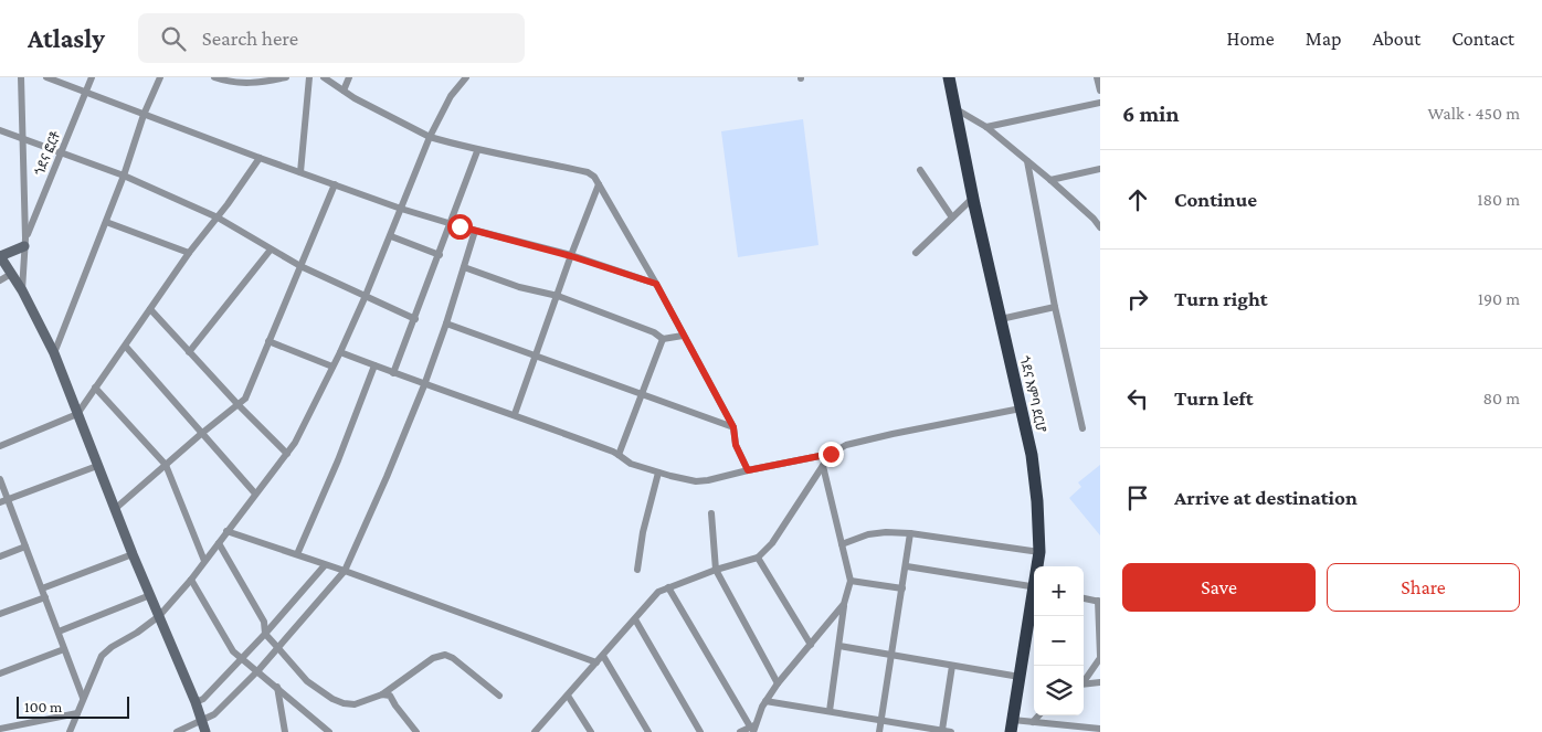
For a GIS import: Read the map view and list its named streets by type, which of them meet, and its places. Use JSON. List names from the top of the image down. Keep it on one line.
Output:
{"streets":{"highway":["ጎደና እምባ ደርሆ"],"street":["ጎደና ፎርቶ"]},"scale_bar":"100 m","page":{"header":"Atlasly","search":"Search here","nav":["Home","Map","About","Contact"],"heading":["6 min","Walk · 450 m"],"list":[["Continue","180 m"],["Turn right","190 m"],["Turn left","80 m"],"Arrive at destination"],"buttons":["Save","Share"],"map_buttons":["+","−"],"scale":"100 m"}}
